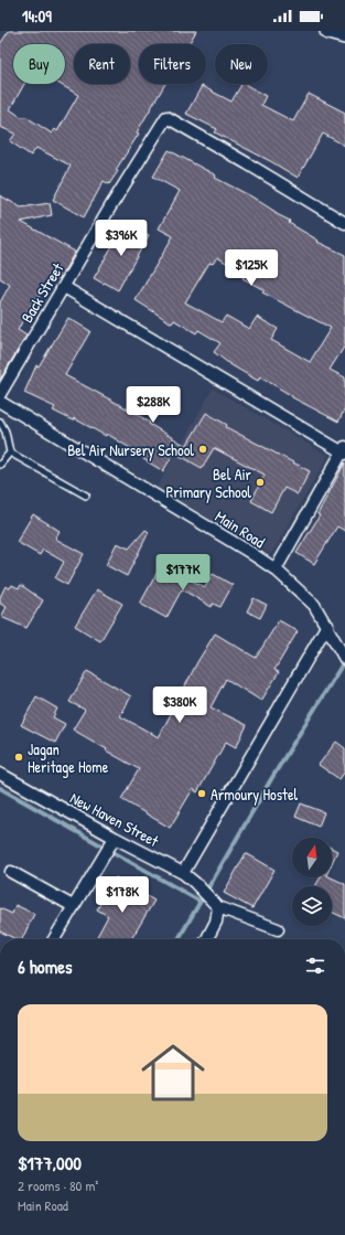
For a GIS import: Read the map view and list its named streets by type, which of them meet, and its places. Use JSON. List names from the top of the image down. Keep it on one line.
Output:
{"streets":{"street":["Back Street","Main Road","New Haven Street"]},"places":["Bel Air Nursery School","Bel Air Primary School","Jagan Heritage Home","Armoury Hostel"],"north":"top","page":{"status":"14:09","chip":["Buy","Rent","Filters","New"],"price":["$396K","$125K","$288K","$177K","$380K","$178K"],"heading":"6 homes","list":[{"name":"$177,000","note":"2 rooms · 80 m² · Main Road"}]}}
